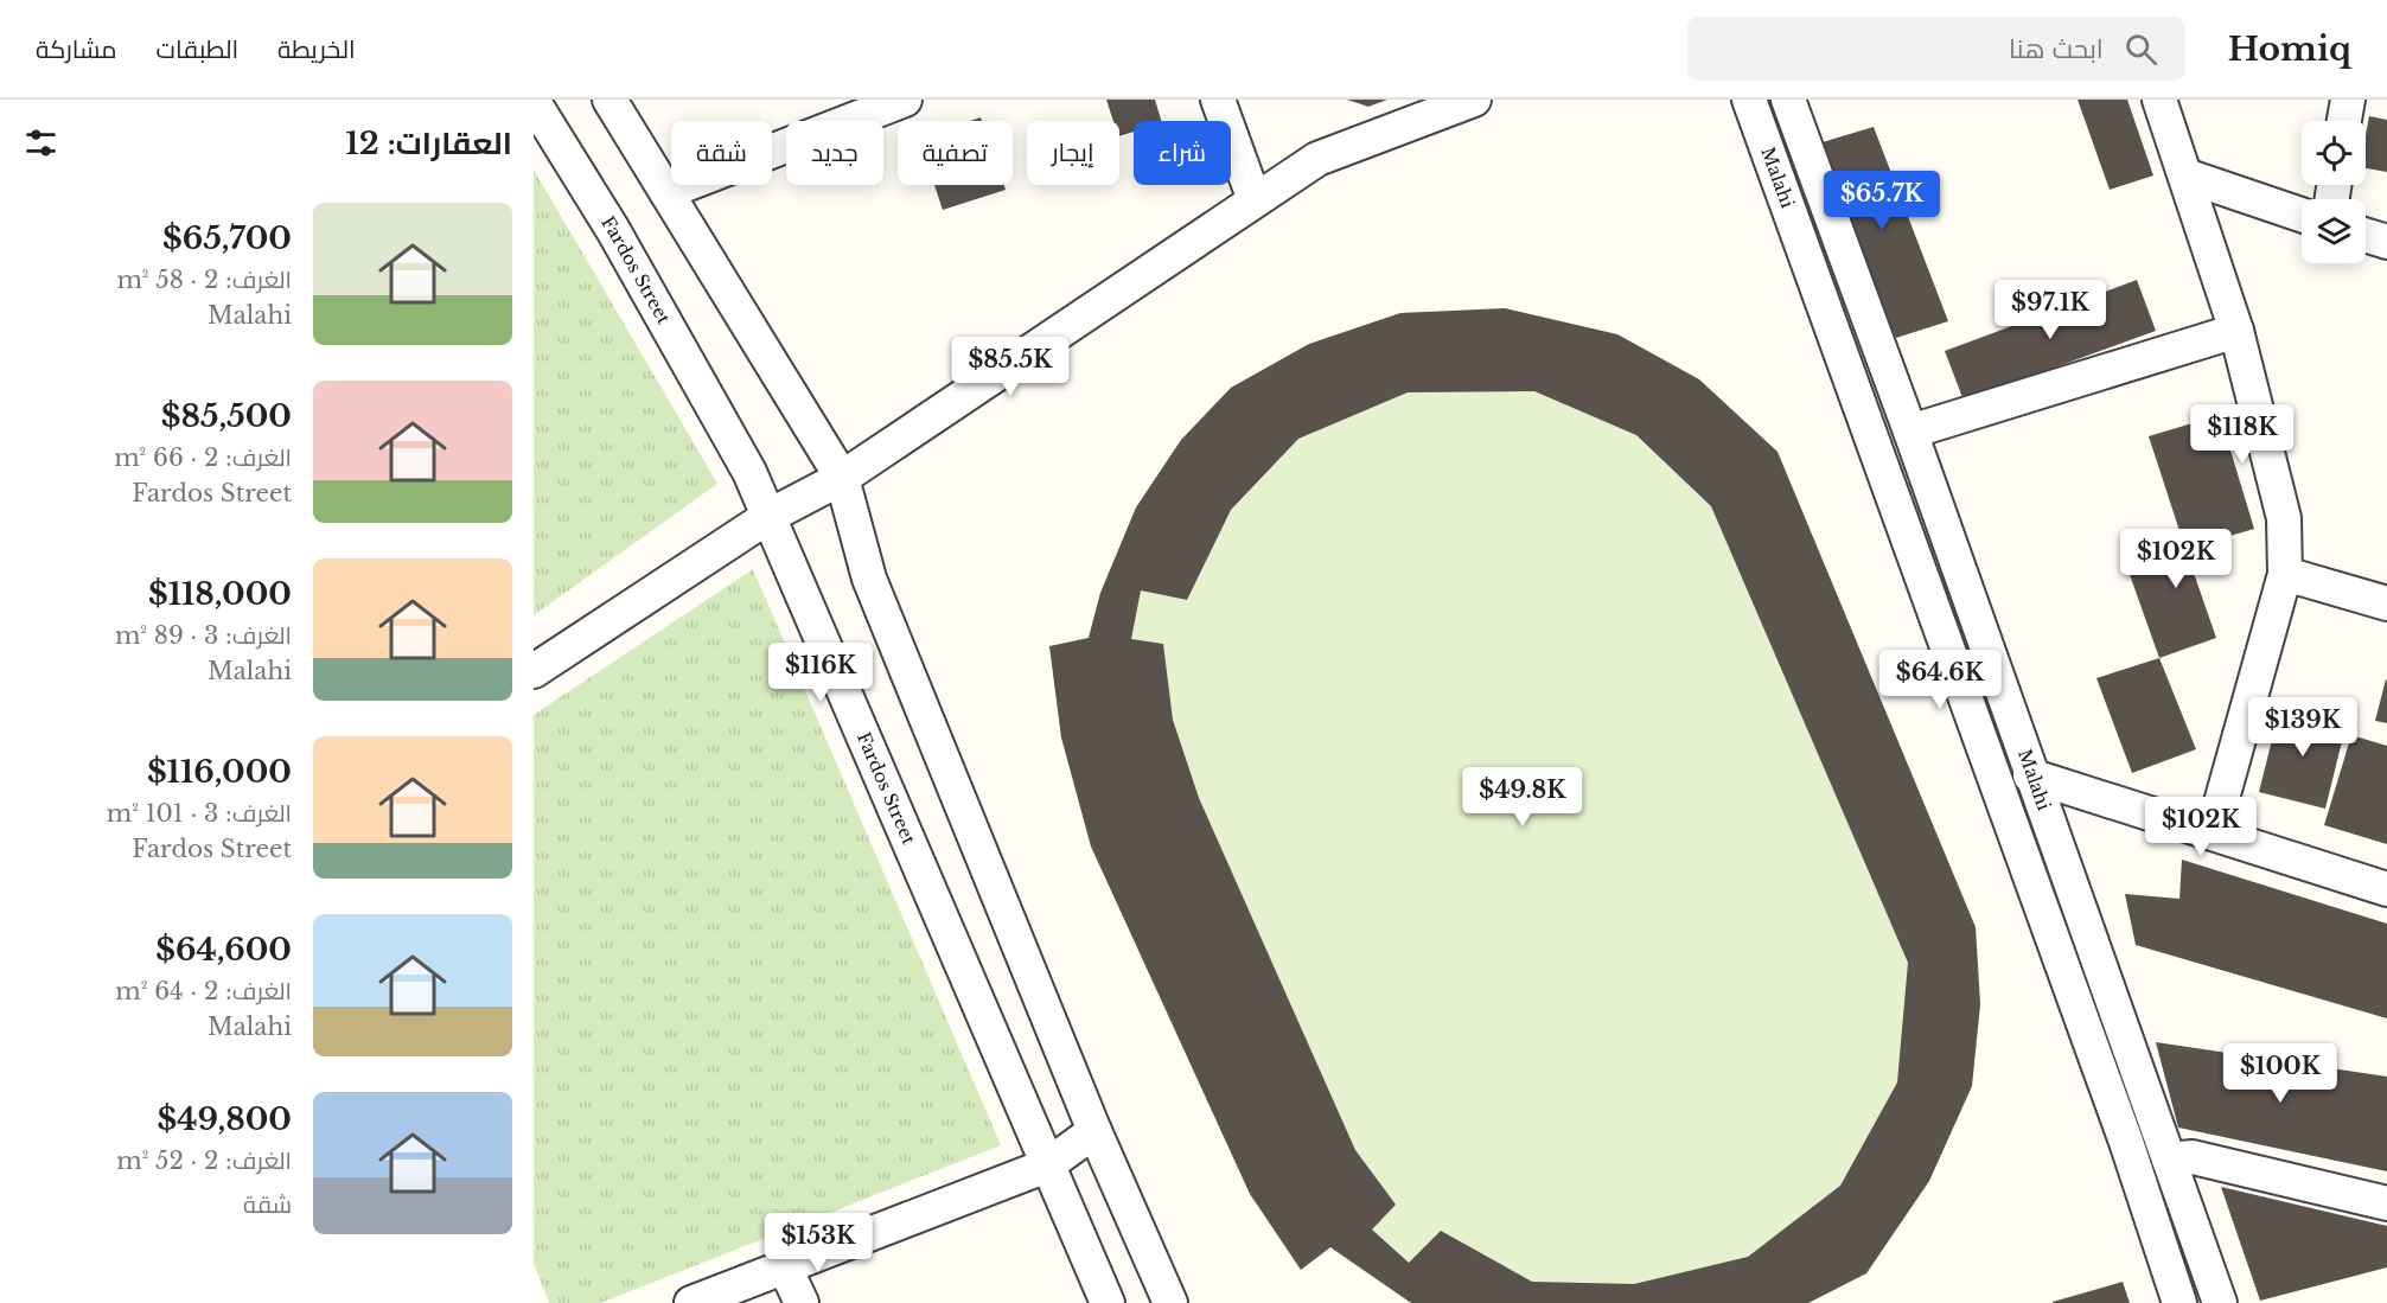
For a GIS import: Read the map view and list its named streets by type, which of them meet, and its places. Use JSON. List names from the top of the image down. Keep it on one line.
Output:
{"streets":{"street":["Malahi","Fardos Street"]},"page":{"header":"Homiq","search":"ابحث هنا","nav":["الخريطة","الطبقات","مشاركة"],"heading":"العقارات: 12","chip":["شراء","إيجار","تصفية","جديد","شقة"],"price":["$65.7K","$97.1K","$85.5K","$118K","$102K","$116K","$64.6K","$139K","$49.8K","$102K","$100K","$153K"],"list":[{"name":"$65,700","note":"الغرف: 2 · 58 m² · Malahi"},{"name":"$85,500","note":"الغرف: 2 · 66 m² · Fardos Street"},{"name":"$118,000","note":"الغرف: 3 · 89 m² · Malahi"},{"name":"$116,000","note":"الغرف: 3 · 101 m² · Fardos Street"},{"name":"$64,600","note":"الغرف: 2 · 64 m² · Malahi"},{"name":"$49,800","note":"الغرف: 2 · 52 m² · شقة"}]}}
